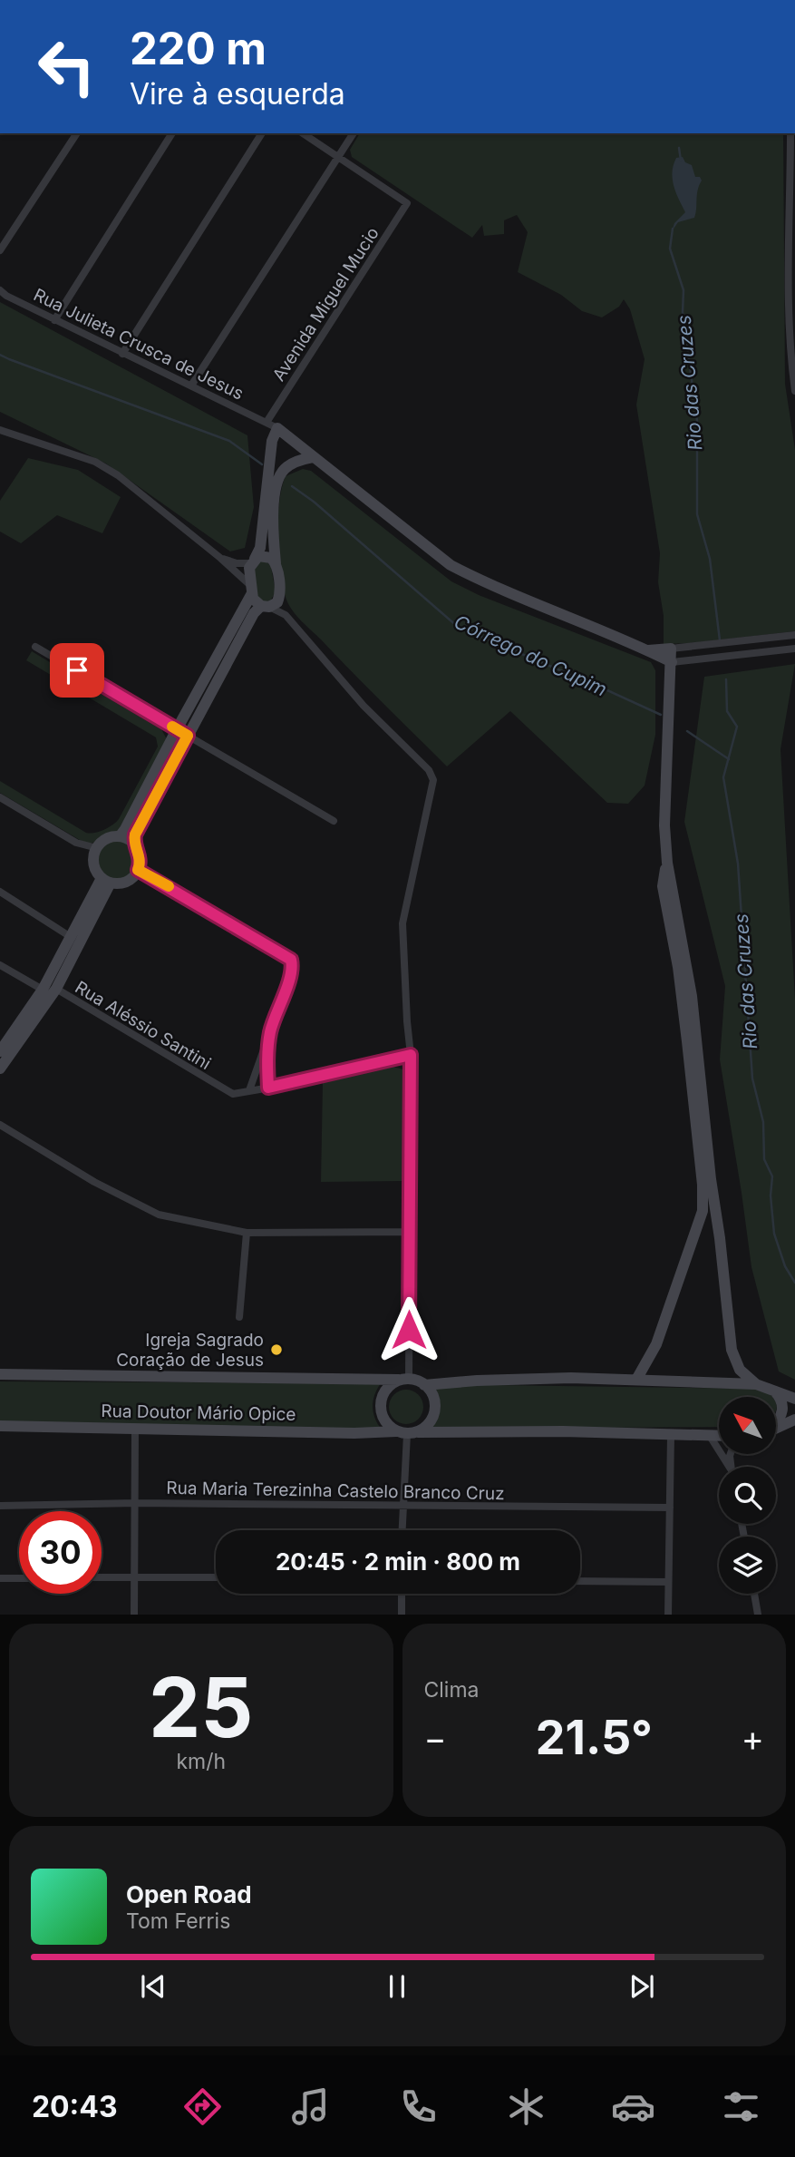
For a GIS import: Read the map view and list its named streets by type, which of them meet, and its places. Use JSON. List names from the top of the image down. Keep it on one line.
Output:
{"streets":{"street":["Avenida Miguel Mucio","Rua Julieta Crusca de Jesus","Rua Aléssio Santini","Rua Doutor Mário Opice","Rua Maria Terezinha Castelo Branco Cruz"]},"crossings":[["Avenida Miguel Mucio","Rua Julieta Crusca de Jesus"]],"water":["Rio das Cruzes","Córrego do Cupim"],"places":["Igreja Sagrado Coração de Jesus"],"north":"top left","page":{"turn":["220 m","Vire à esquerda"],"limit":"30","trip":"20:45 · 2 min · 800 m","tile":[["25","km/h"],"Clima"],"heat":["−","21.5°","+"],"song":["Open Road","Tom Ferris"],"tabs":"20:43"}}
